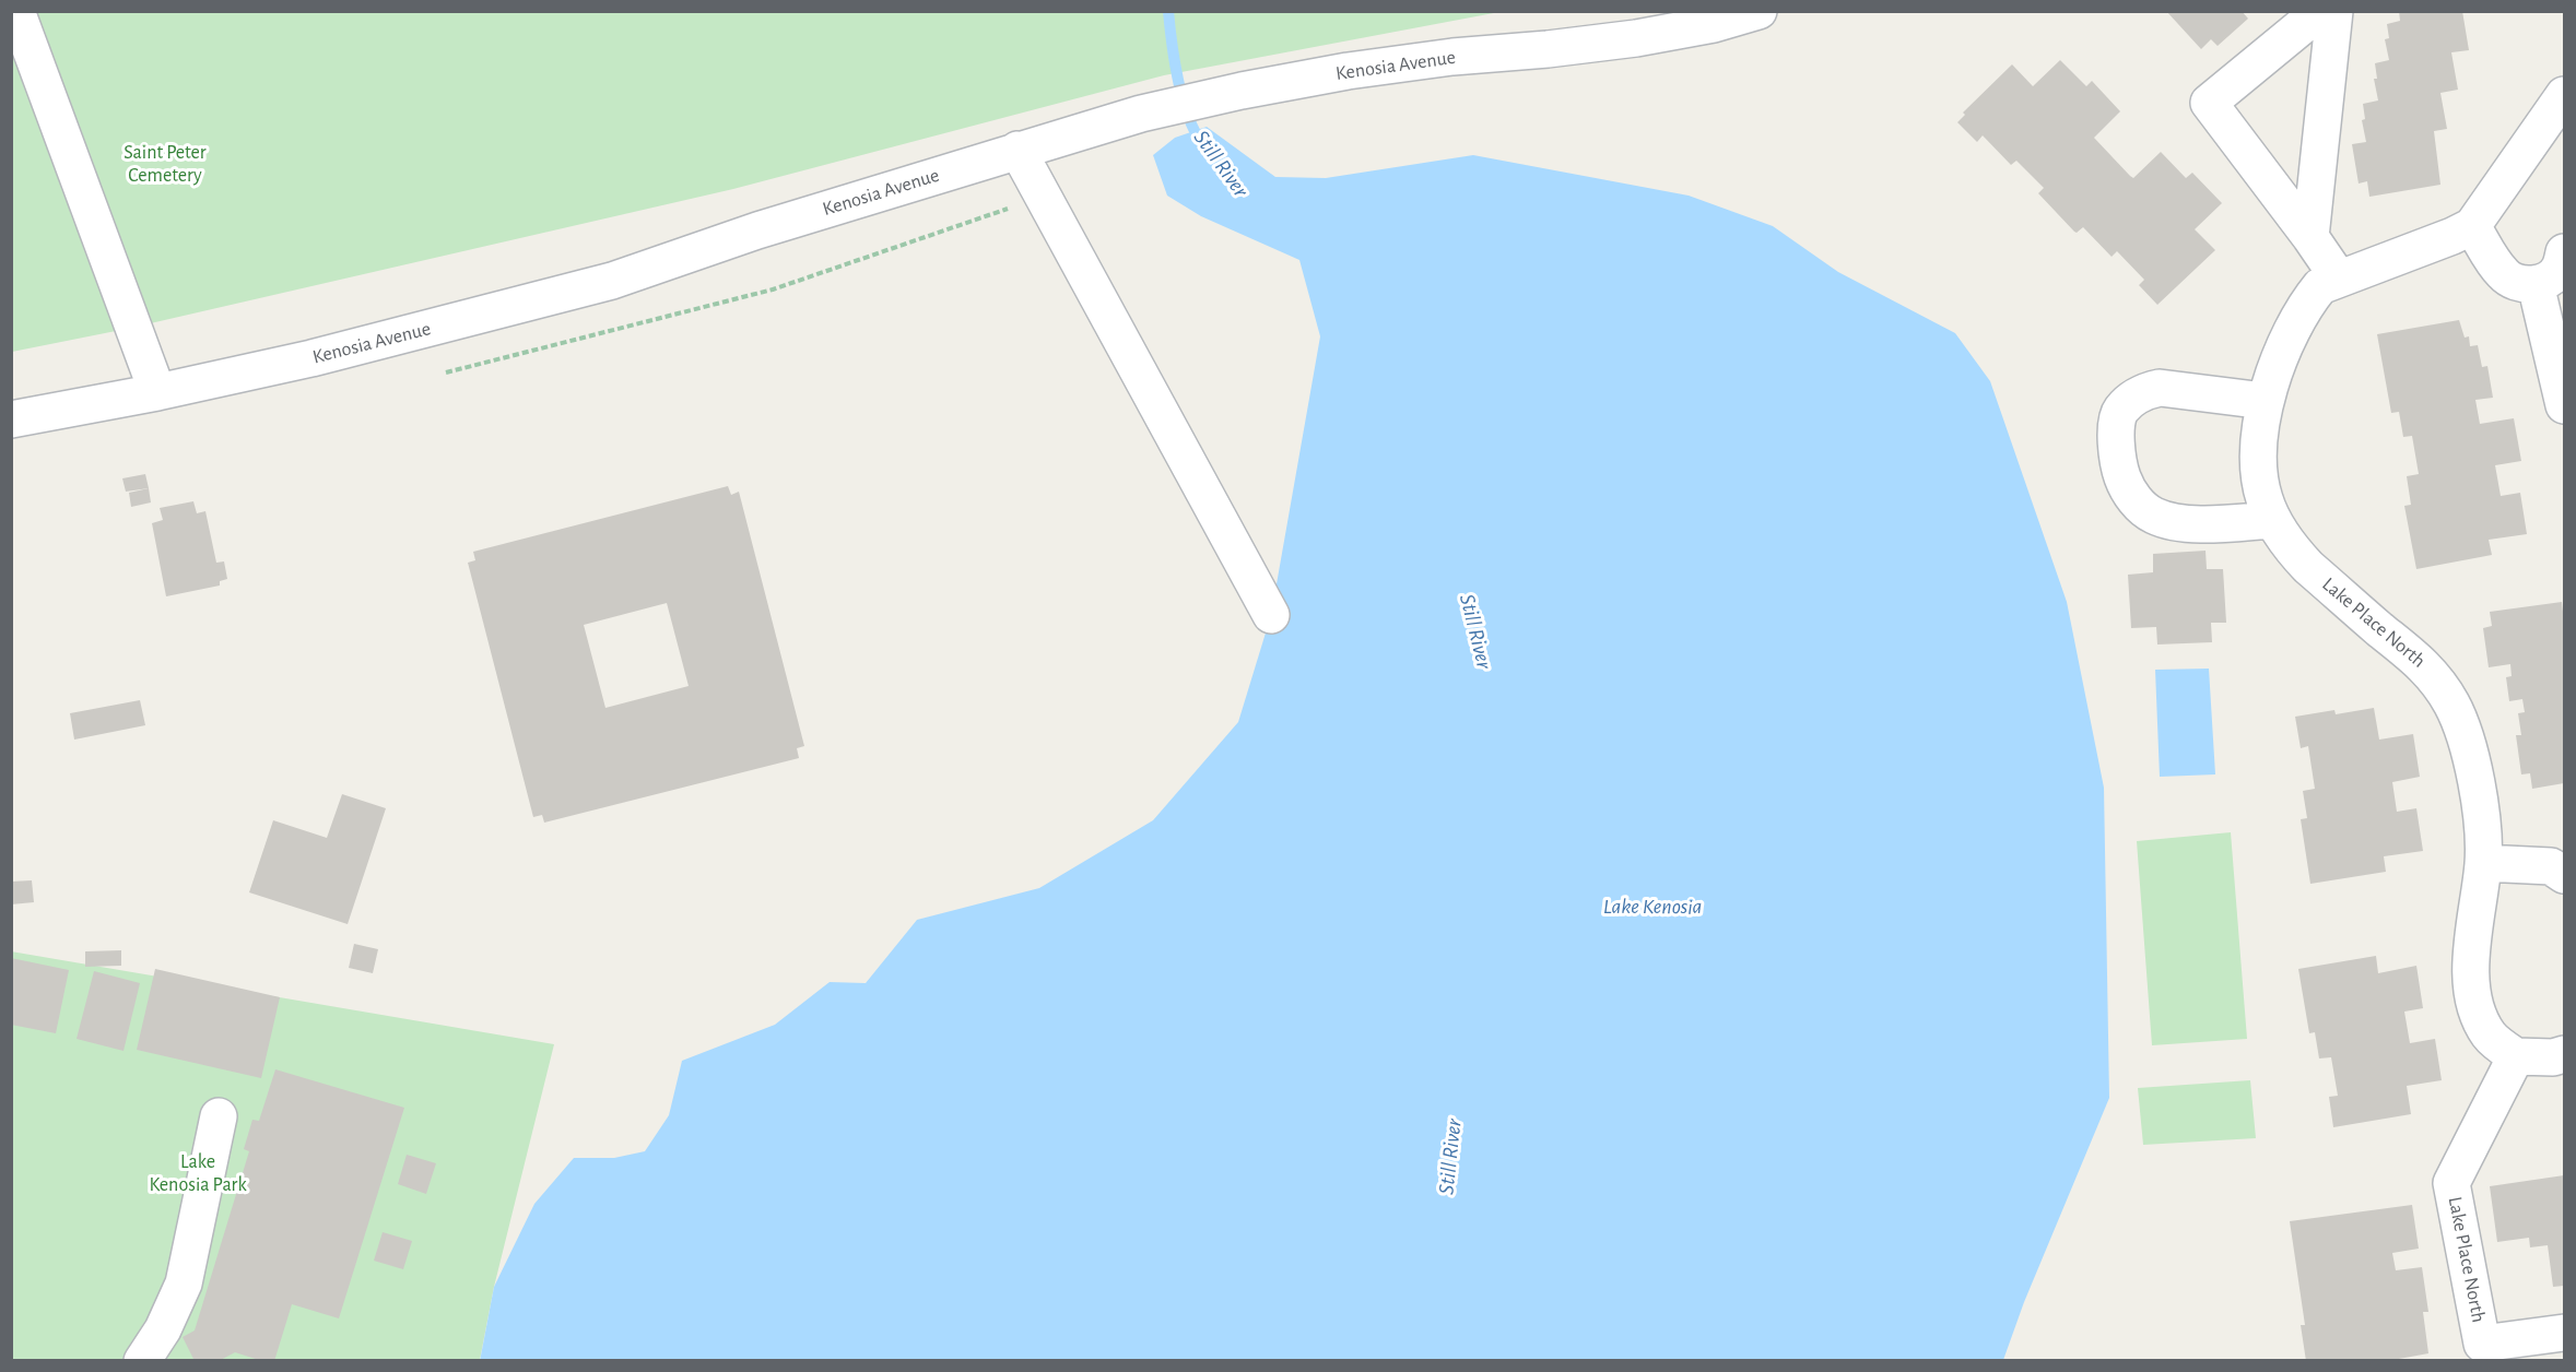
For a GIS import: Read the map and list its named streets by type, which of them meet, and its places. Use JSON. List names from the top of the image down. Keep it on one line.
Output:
{"streets":{"street":["Kenosia Avenue","Lake Place North"]},"water":["Still River","Lake Kenosia"],"parks":["Saint Peter Cemetery","Lake Kenosia Park"]}
